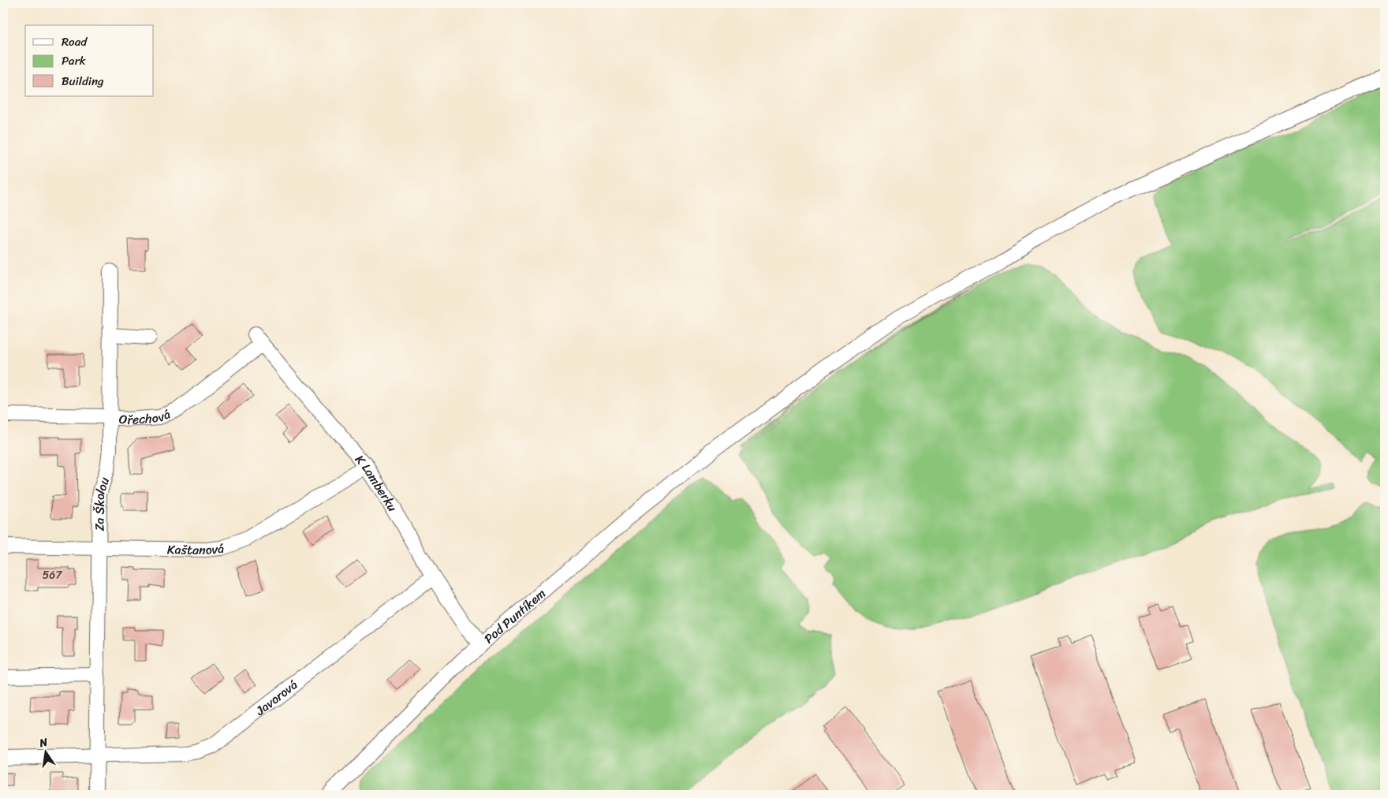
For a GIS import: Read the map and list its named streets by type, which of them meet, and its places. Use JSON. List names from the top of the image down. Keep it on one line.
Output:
{"streets":{"street":["Ořechová","K Lamberku","Za Školou","Kaštanová","Pod Puntíkem","Javorová"]},"crossings":[["Ořechová","K Lamberku"],["Ořechová","Za Školou"],["K Lamberku","Kaštanová"],["K Lamberku","Pod Puntíkem"],["K Lamberku","Javorová"],["Za Školou","Kaštanová"],["Za Školou","Javorová"]],"house_numbers":["567"],"legend":["Road","Park","Building"],"north":"top"}
